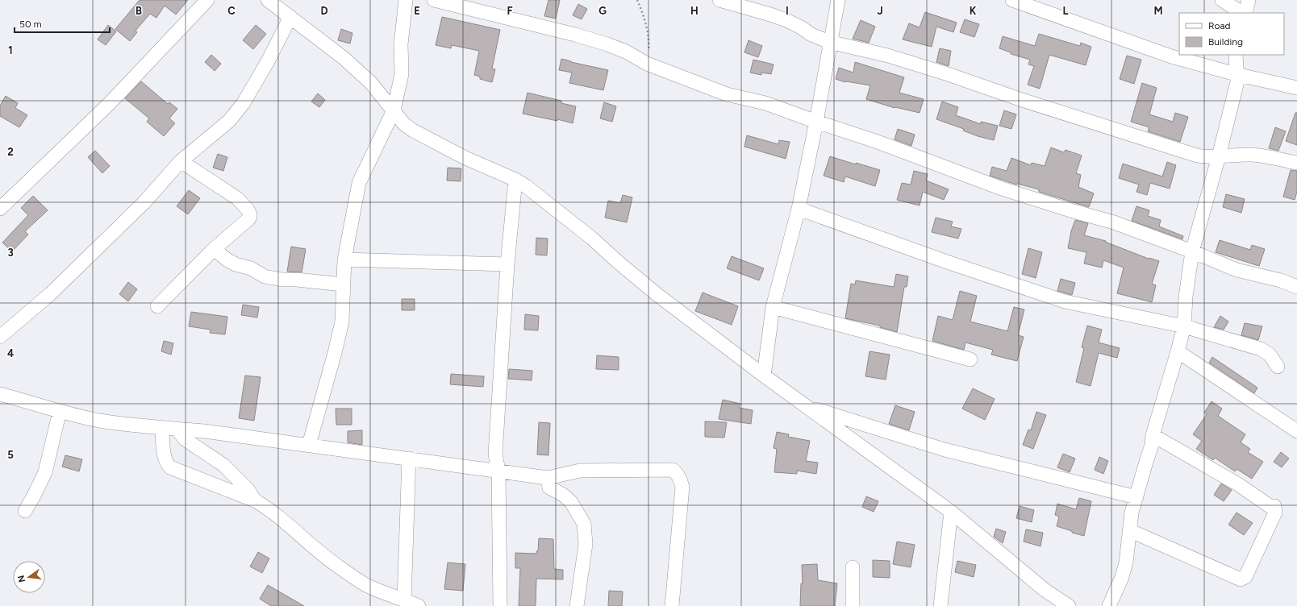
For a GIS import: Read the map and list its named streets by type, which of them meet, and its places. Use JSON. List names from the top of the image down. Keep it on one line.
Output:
{"legend":["Road","Building"],"scale_bar":"50 m","north":"left","grid":{"columns":["B","C","D","E","F","G","H","I","J","K","L","M"],"rows":["1","2","3","4","5"]}}
